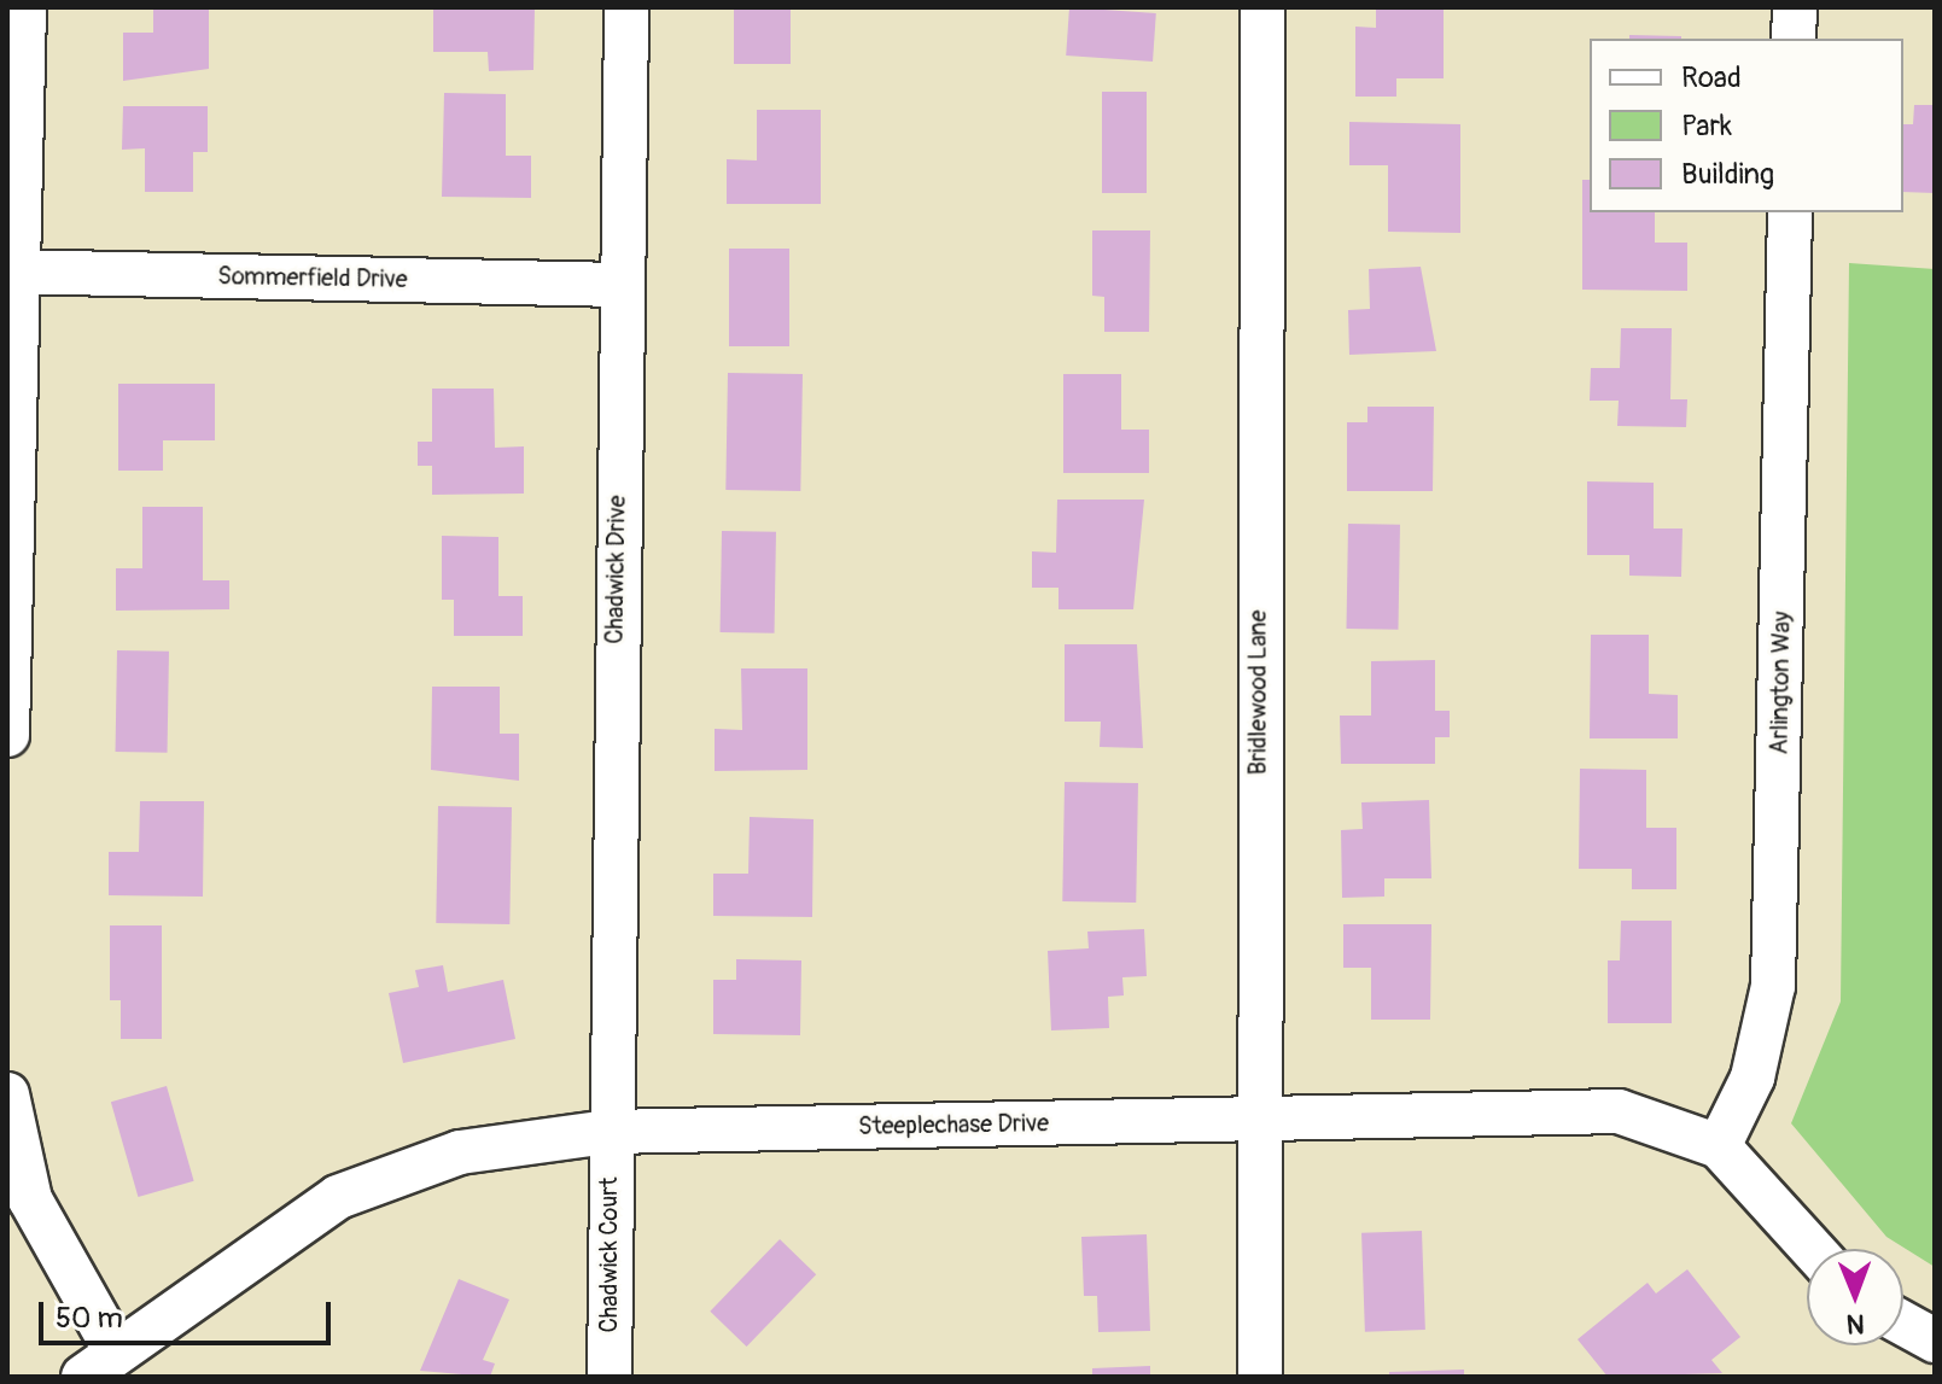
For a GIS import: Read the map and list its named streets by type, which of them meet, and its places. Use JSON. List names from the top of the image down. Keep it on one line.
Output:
{"streets":{"street":["Sommerfield Drive","Chadwick Drive","Arlington Way","Bridlewood Lane","Steeplechase Drive","Chadwick Court"]},"crossings":[["Sommerfield Drive","Chadwick Drive"],["Chadwick Drive","Steeplechase Drive"],["Chadwick Drive","Chadwick Court"],["Arlington Way","Steeplechase Drive"],["Bridlewood Lane","Steeplechase Drive"],["Steeplechase Drive","Chadwick Court"]],"legend":["Road","Park","Building"],"scale_bar":"50 m","north":"bottom"}
